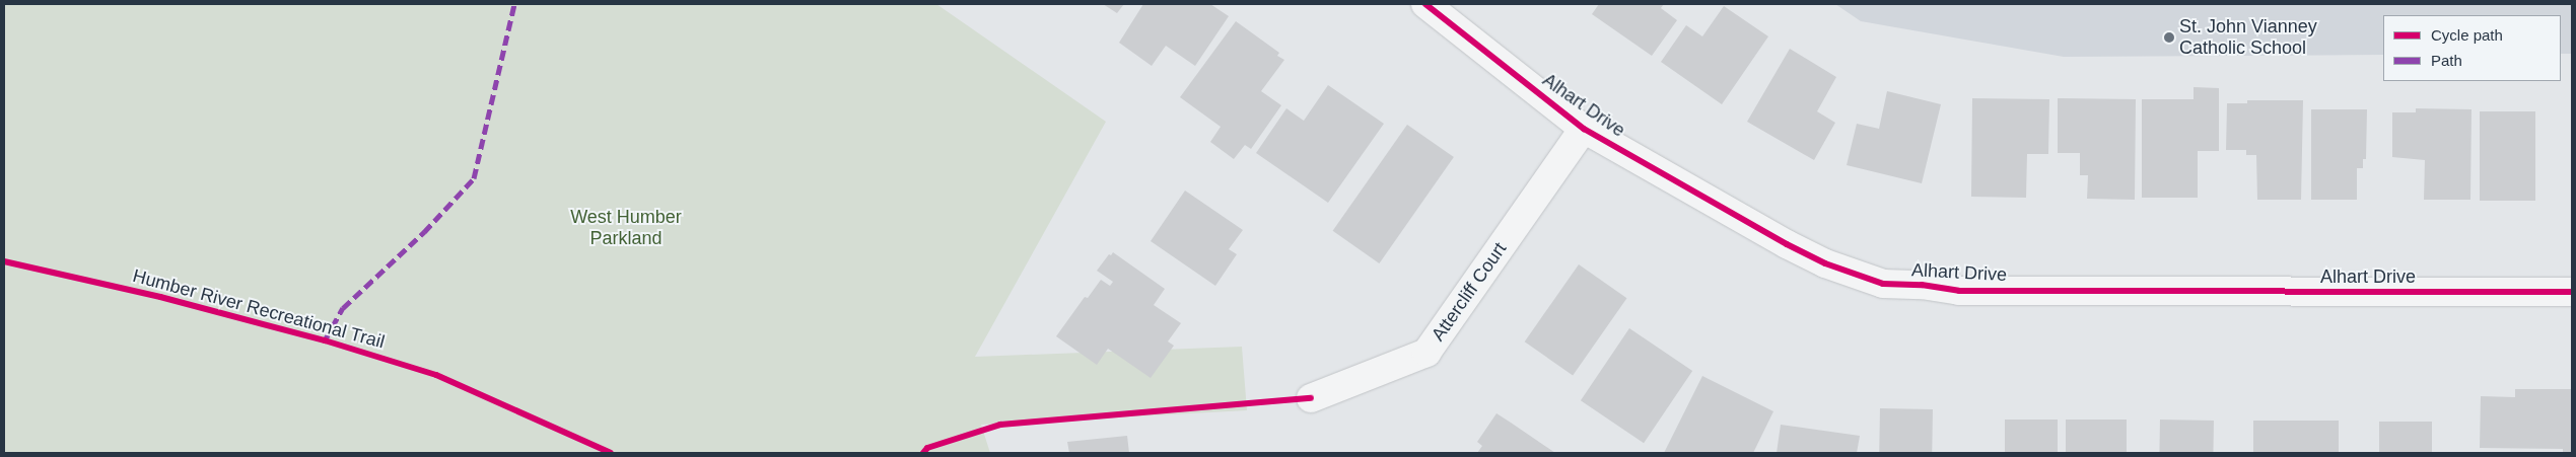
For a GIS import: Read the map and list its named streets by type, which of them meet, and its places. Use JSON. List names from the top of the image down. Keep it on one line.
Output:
{"streets":{"street":["Alhart Drive","Attercliff Court"],"cycle path":["Humber River Recreational Trail"]},"crossings":[["Alhart Drive","Attercliff Court"]],"parks":["West Humber Parkland"],"places":["St. John Vianney Catholic School"],"legend":["Cycle path","Path"]}
